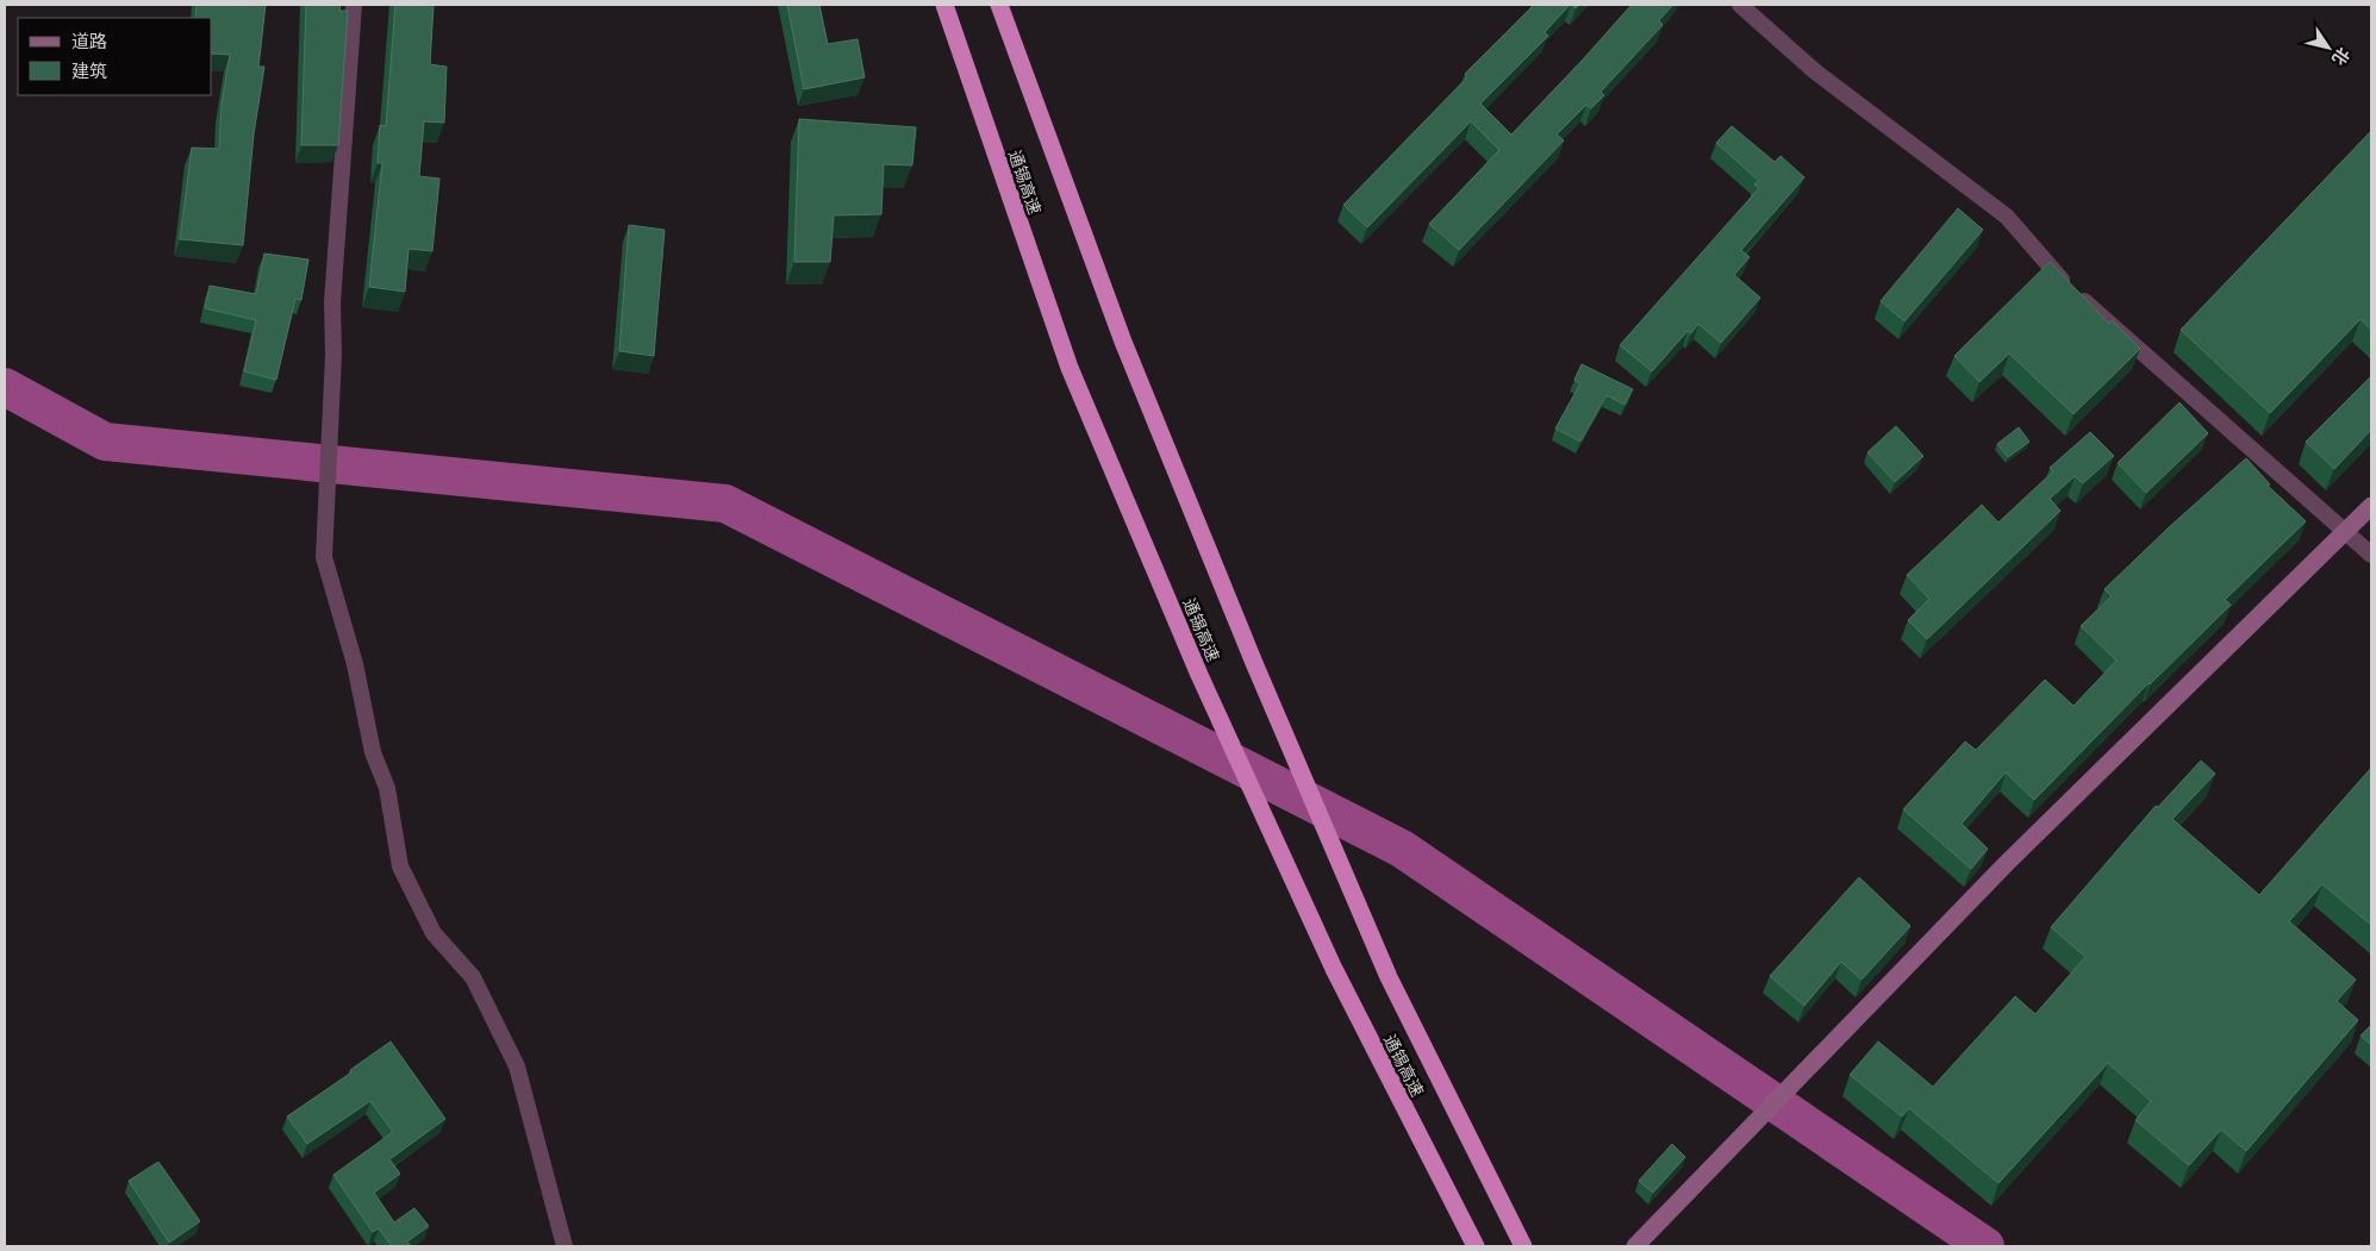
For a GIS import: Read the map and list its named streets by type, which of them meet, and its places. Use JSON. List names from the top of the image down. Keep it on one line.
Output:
{"streets":{"highway":["通锡高速"]},"legend":["道路","建筑"],"north":"bottom right"}
